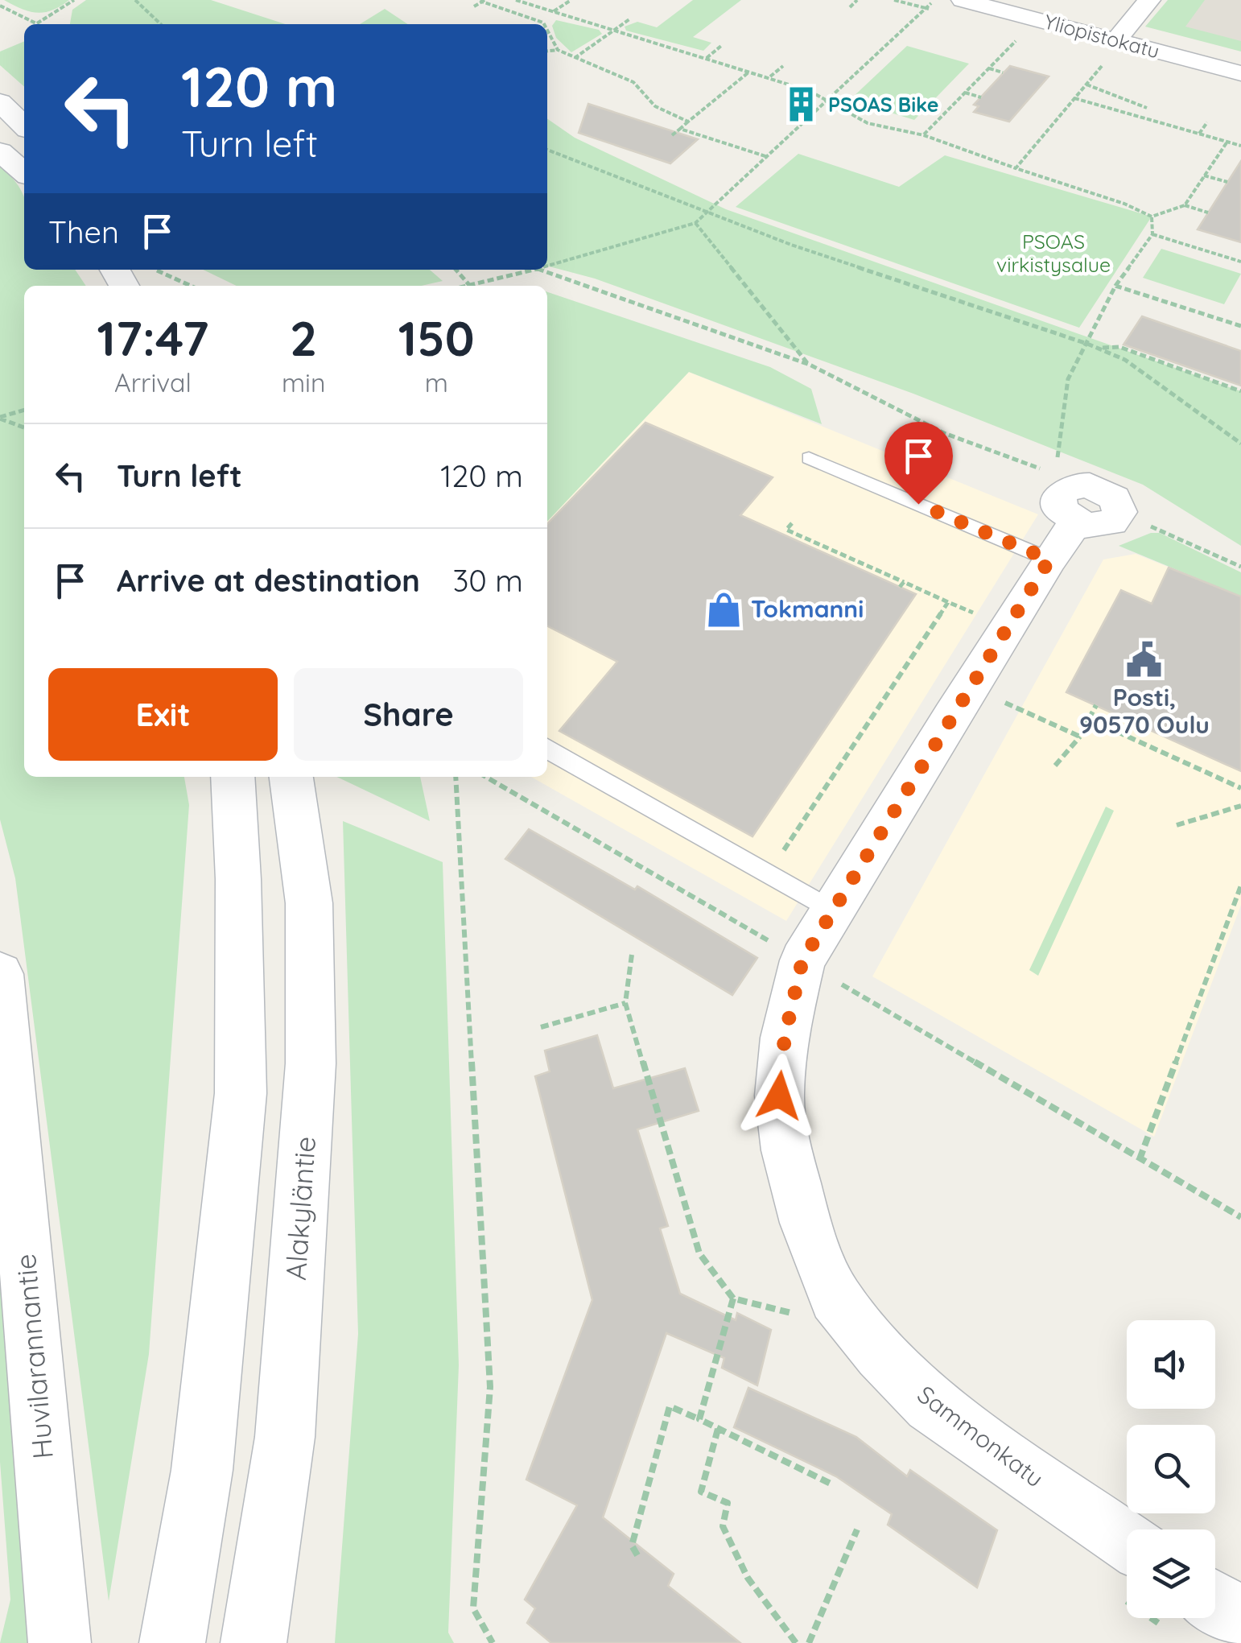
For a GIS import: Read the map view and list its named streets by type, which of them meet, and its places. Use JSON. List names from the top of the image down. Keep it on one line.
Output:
{"streets":{"main road":["Alakyläntie"],"street":["Yliopistokatu","Huvilarannantie","Sammonkatu"]},"parks":["PSOAS virkistysalue"],"places":{"building":["PSOAS Bike"],"shop":["Tokmanni"],"public building":["Posti, 90570 Oulu"]},"page":{"turn":["120 m","Turn left"],"then":"Then","eta":["17:47","Arrival","2","min","150","m"],"list":[{"name":"Turn left","value":"120 m"},{"name":"Arrive at destination","value":"30 m"}],"buttons":["Exit","Share"]}}
